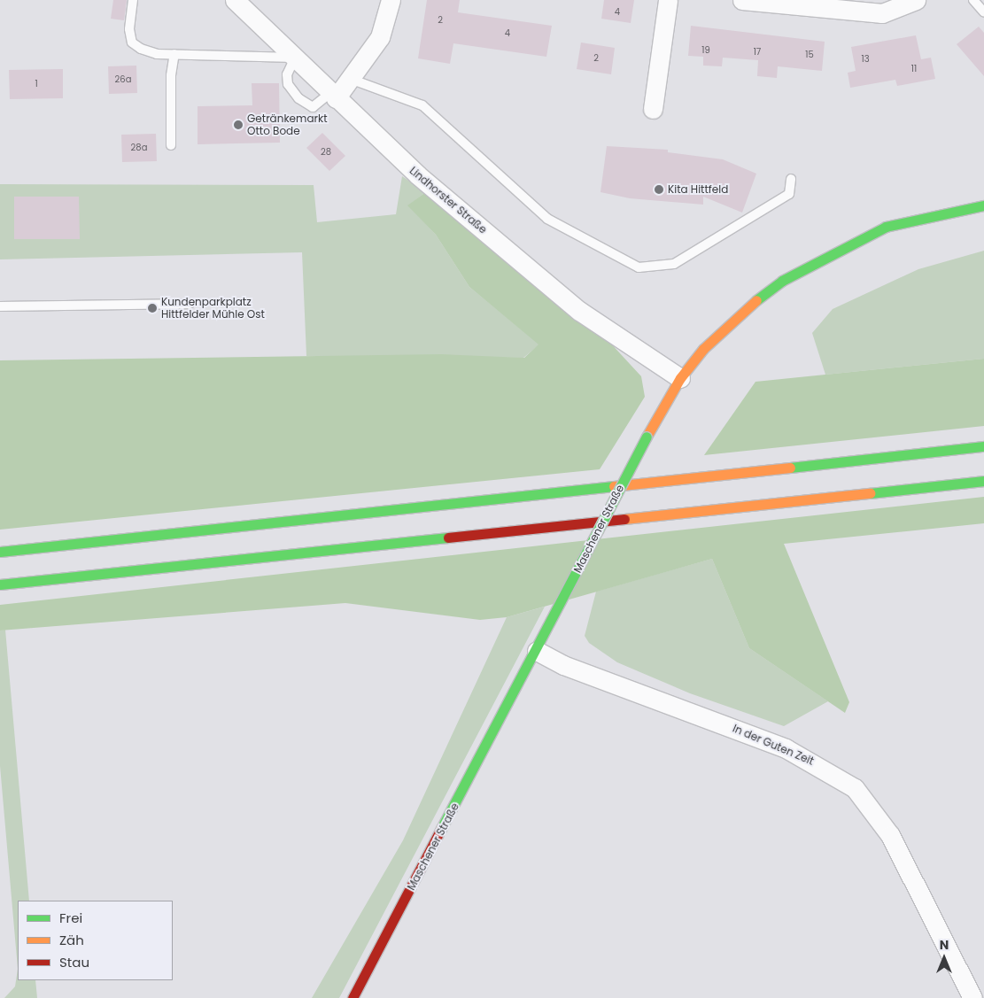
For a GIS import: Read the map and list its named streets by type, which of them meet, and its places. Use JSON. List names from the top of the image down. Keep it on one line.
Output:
{"streets":{"main road":["Maschener Straße"],"street":["Lindhorster Straße","In der Guten Zeit"]},"crossings":[["Lindhorster Straße","Maschener Straße"],["Maschener Straße","In der Guten Zeit"]],"places":["Getränkemarkt Otto Bode","Kita Hittfeld","Kundenparkplatz Hittfelder Mühle Ost"],"house_numbers":["4","2","4","19","17","15","2","13","11","26a","1","28a","28"],"legend":["Frei","Zäh","Stau"],"north":"top"}
